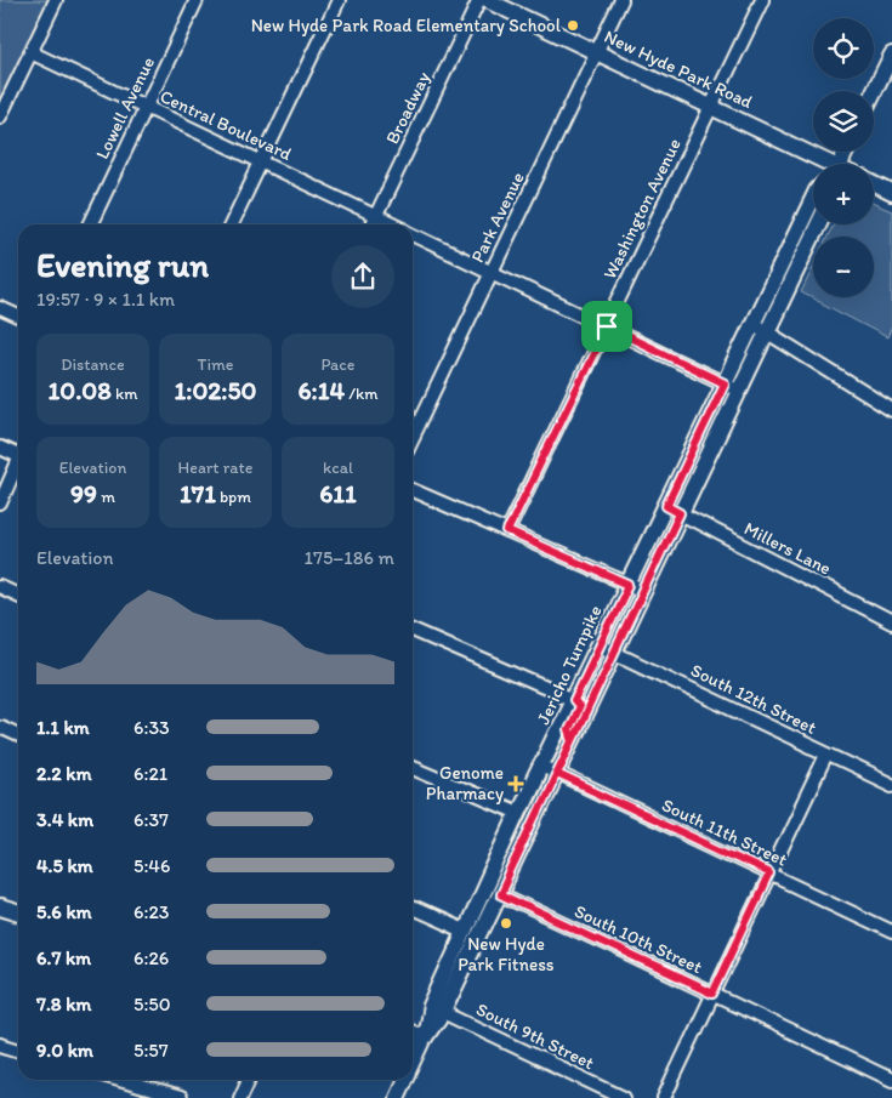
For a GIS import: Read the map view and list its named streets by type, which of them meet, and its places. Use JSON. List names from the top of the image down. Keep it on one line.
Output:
{"streets":{"main road":["New Hyde Park Road","Jericho Turnpike"],"street":["Lowell Avenue","Broadway","Central Boulevard","Washington Avenue","Park Avenue","Millers Lane","South 12th Street","South 11th Street","South 10th Street","South 9th Street"]},"crossings":[["New Hyde Park Road","Washington Avenue"],["New Hyde Park Road","Park Avenue"],["Lowell Avenue","Central Boulevard"],["Broadway","Central Boulevard"],["Central Boulevard","Washington Avenue"],["Central Boulevard","Park Avenue"],["Central Boulevard","Jericho Turnpike"],["Millers Lane","Jericho Turnpike"],["Jericho Turnpike","South 12th Street"],["Jericho Turnpike","South 11th Street"],["Jericho Turnpike","South 10th Street"],["Jericho Turnpike","South 9th Street"]],"places":{"other":["New Hyde Park Road Elementary School","New Hyde Park Fitness"],"health":["Genome Pharmacy"]},"page":{"map_buttons":["+","−"],"heading":["Evening run","19:57 · 9 × 1.1 km"],"stats":[["Distance","10.08 km"],["Time","1:02:50"],["Pace","6:14 /km"],["Elevation","99 m"],["Heart rate","171 bpm"],["kcal","611"]],"chart":["Elevation","175–186 m"],"list":[{"name":"1.1 km","note":"6:33"},{"name":"2.2 km","note":"6:21"},{"name":"3.4 km","note":"6:37"},{"name":"4.5 km","note":"5:46"},{"name":"5.6 km","note":"6:23"},{"name":"6.7 km","note":"6:26"},{"name":"7.8 km","note":"5:50"},{"name":"9.0 km","note":"5:57"}]}}
